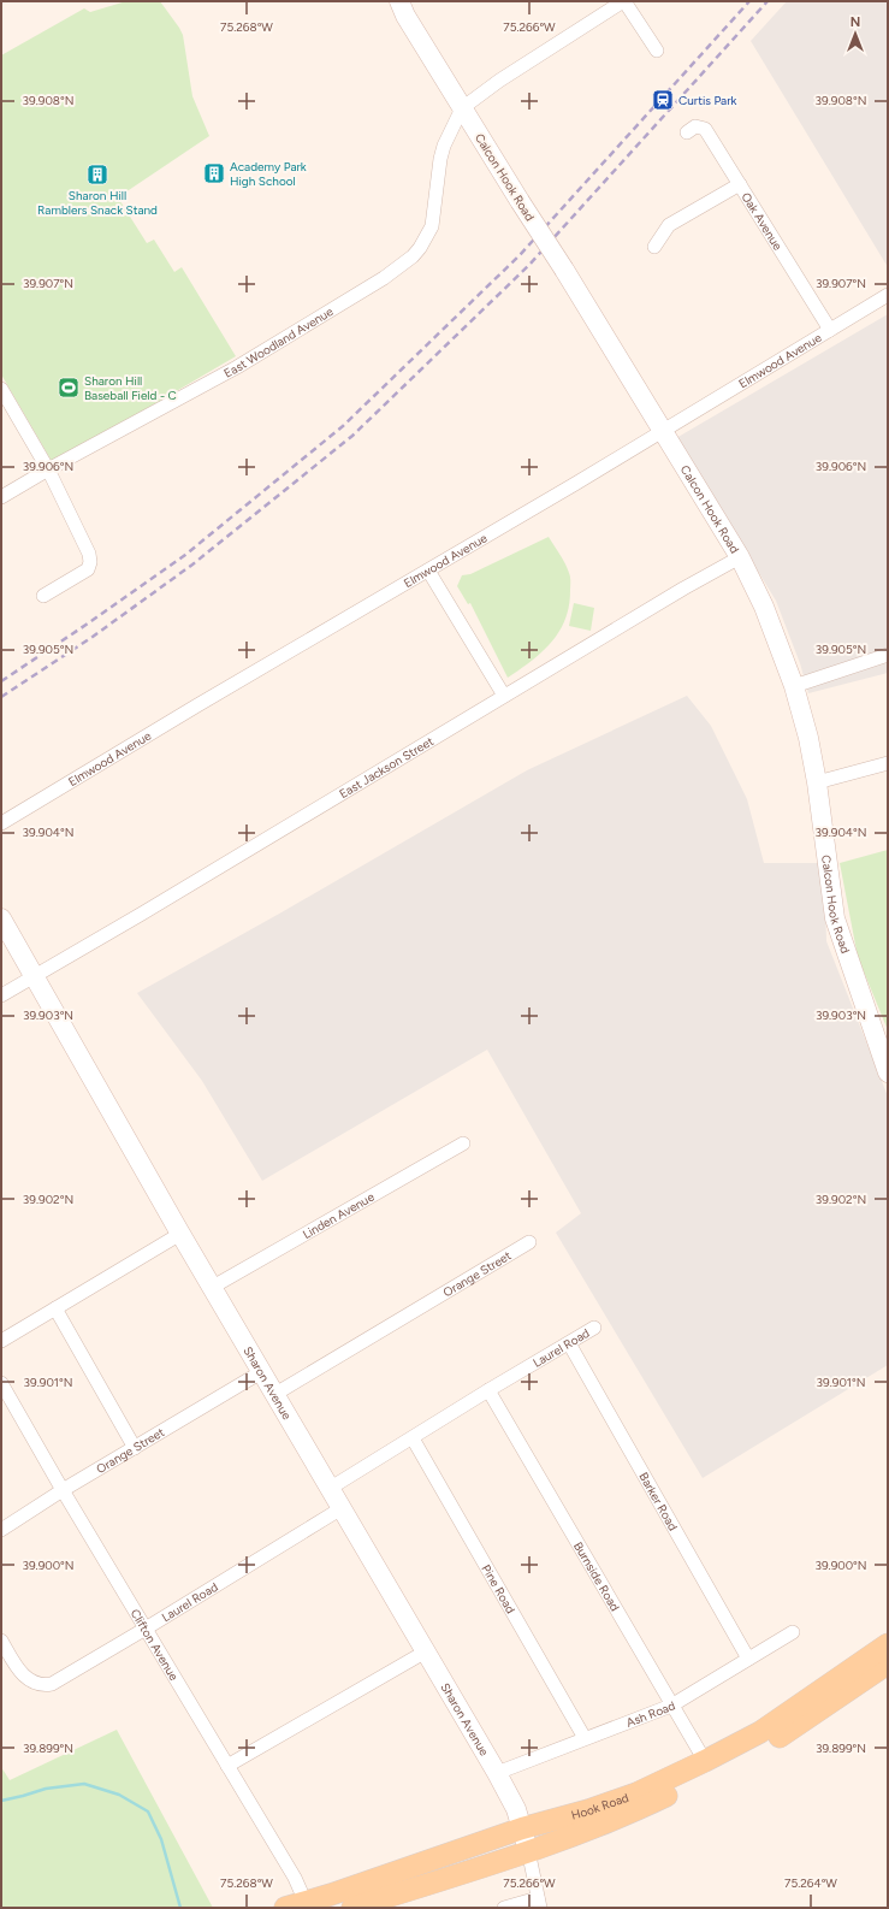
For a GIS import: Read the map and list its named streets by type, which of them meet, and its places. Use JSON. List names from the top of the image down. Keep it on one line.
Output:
{"streets":{"main road":["Hook Road"],"street":["Calcon Hook Road","Oak Avenue","East Woodland Avenue","Elmwood Avenue","East Jackson Street","Linden Avenue","Orange Street","Laurel Road","Sharon Avenue","Barker Road","Burnside Road","Pine Road","Clifton Avenue","Ash Road"]},"crossings":[["Calcon Hook Road","East Woodland Avenue"],["Calcon Hook Road","Elmwood Avenue"],["Calcon Hook Road","East Jackson Street"],["Oak Avenue","Elmwood Avenue"],["East Jackson Street","Sharon Avenue"],["Linden Avenue","Sharon Avenue"],["Orange Street","Sharon Avenue"],["Orange Street","Clifton Avenue"],["Laurel Road","Sharon Avenue"],["Laurel Road","Barker Road"],["Laurel Road","Burnside Road"],["Laurel Road","Pine Road"],["Laurel Road","Clifton Avenue"],["Sharon Avenue","Ash Road"],["Sharon Avenue","Hook Road"],["Barker Road","Ash Road"],["Burnside Road","Ash Road"],["Burnside Road","Hook Road"],["Pine Road","Ash Road"],["Clifton Avenue","Hook Road"]],"places":{"station":["Curtis Park"],"building":["Academy Park High School","Sharon Hill Ramblers Snack Stand"],"sports":["Sharon Hill Baseball Field - C"]},"north":"top","coordinates":["75.268°W","75.266°W","39.908°N","39.907°N","39.906°N","39.905°N","39.904°N","39.903°N","39.902°N","39.901°N","39.900°N","39.899°N","75.264°W"]}
